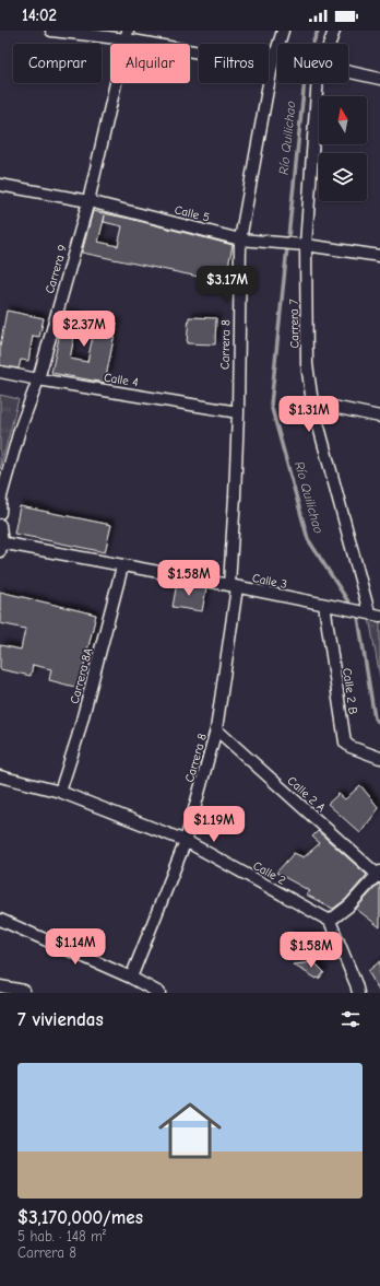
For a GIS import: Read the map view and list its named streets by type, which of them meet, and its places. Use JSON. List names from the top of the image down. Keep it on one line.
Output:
{"streets":{"street":["Calle 5","Carrera 9","Carrera 7","Carrera 8","Calle 4","Calle 3","Carrera 8A","Calle 2 B","Calle 2 A","Calle 2"]},"crossings":[["Calle 5","Carrera 9"],["Calle 5","Carrera 7"],["Calle 5","Carrera 8"],["Carrera 9","Calle 4"],["Carrera 7","Calle 3"],["Carrera 8","Calle 4"],["Carrera 8","Calle 3"],["Carrera 8","Calle 2 A"],["Carrera 8","Calle 2"],["Calle 3","Carrera 8A"],["Calle 3","Calle 2 B"],["Carrera 8A","Calle 2"]],"water":["Río Quilichao"],"north":"top","page":{"status":"14:02","chip":["Comprar","Alquilar","Filtros","Nuevo"],"price":["$3.17M","$2.37M","$1.31M","$1.58M","$1.19M","$1.14M","$1.58M"],"heading":"7 viviendas","list":[{"name":"$3,170,000/mes","note":"5 hab. · 148 m² · Carrera 8"}]}}
